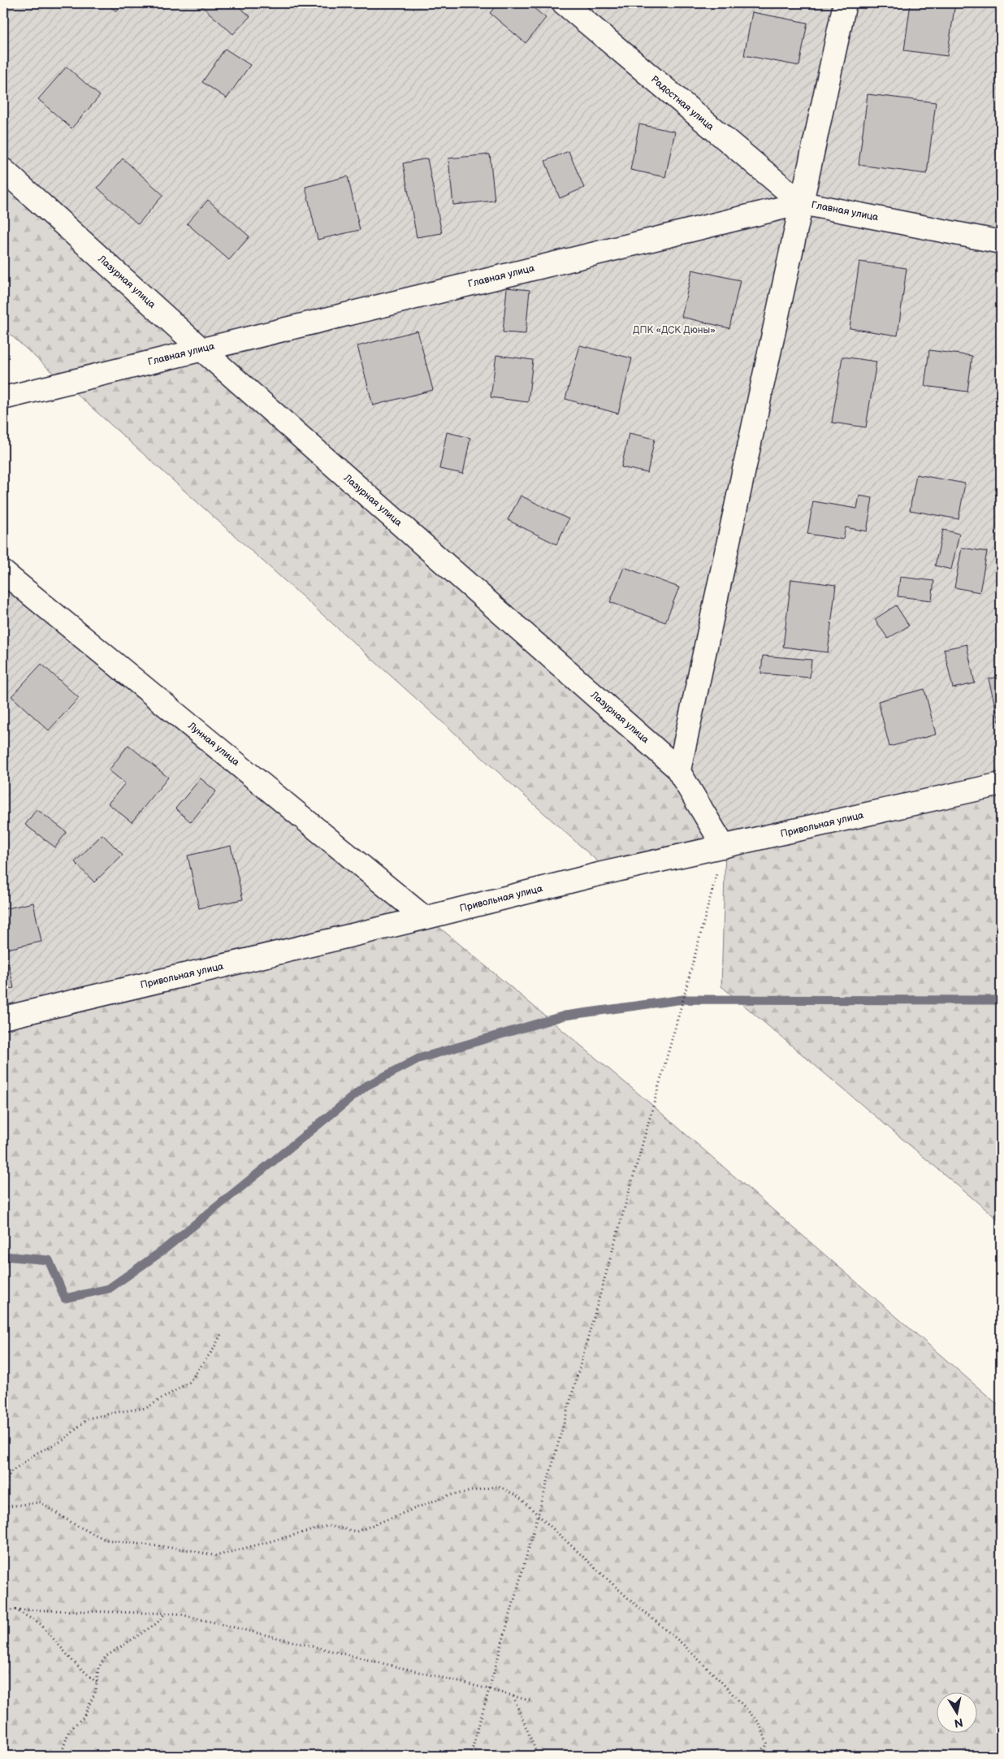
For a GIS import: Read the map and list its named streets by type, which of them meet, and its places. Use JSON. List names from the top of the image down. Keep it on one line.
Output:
{"streets":{"street":["Радостная улица","Главная улица","Лазурная улица","Лунная улица","Привольная улица"]},"crossings":[["Радостная улица","Главная улица"],["Главная улица","Лазурная улица"],["Лазурная улица","Привольная улица"],["Лунная улица","Привольная улица"]],"parks":["ДПК «ДСК Дюны»"],"north":"bottom"}
